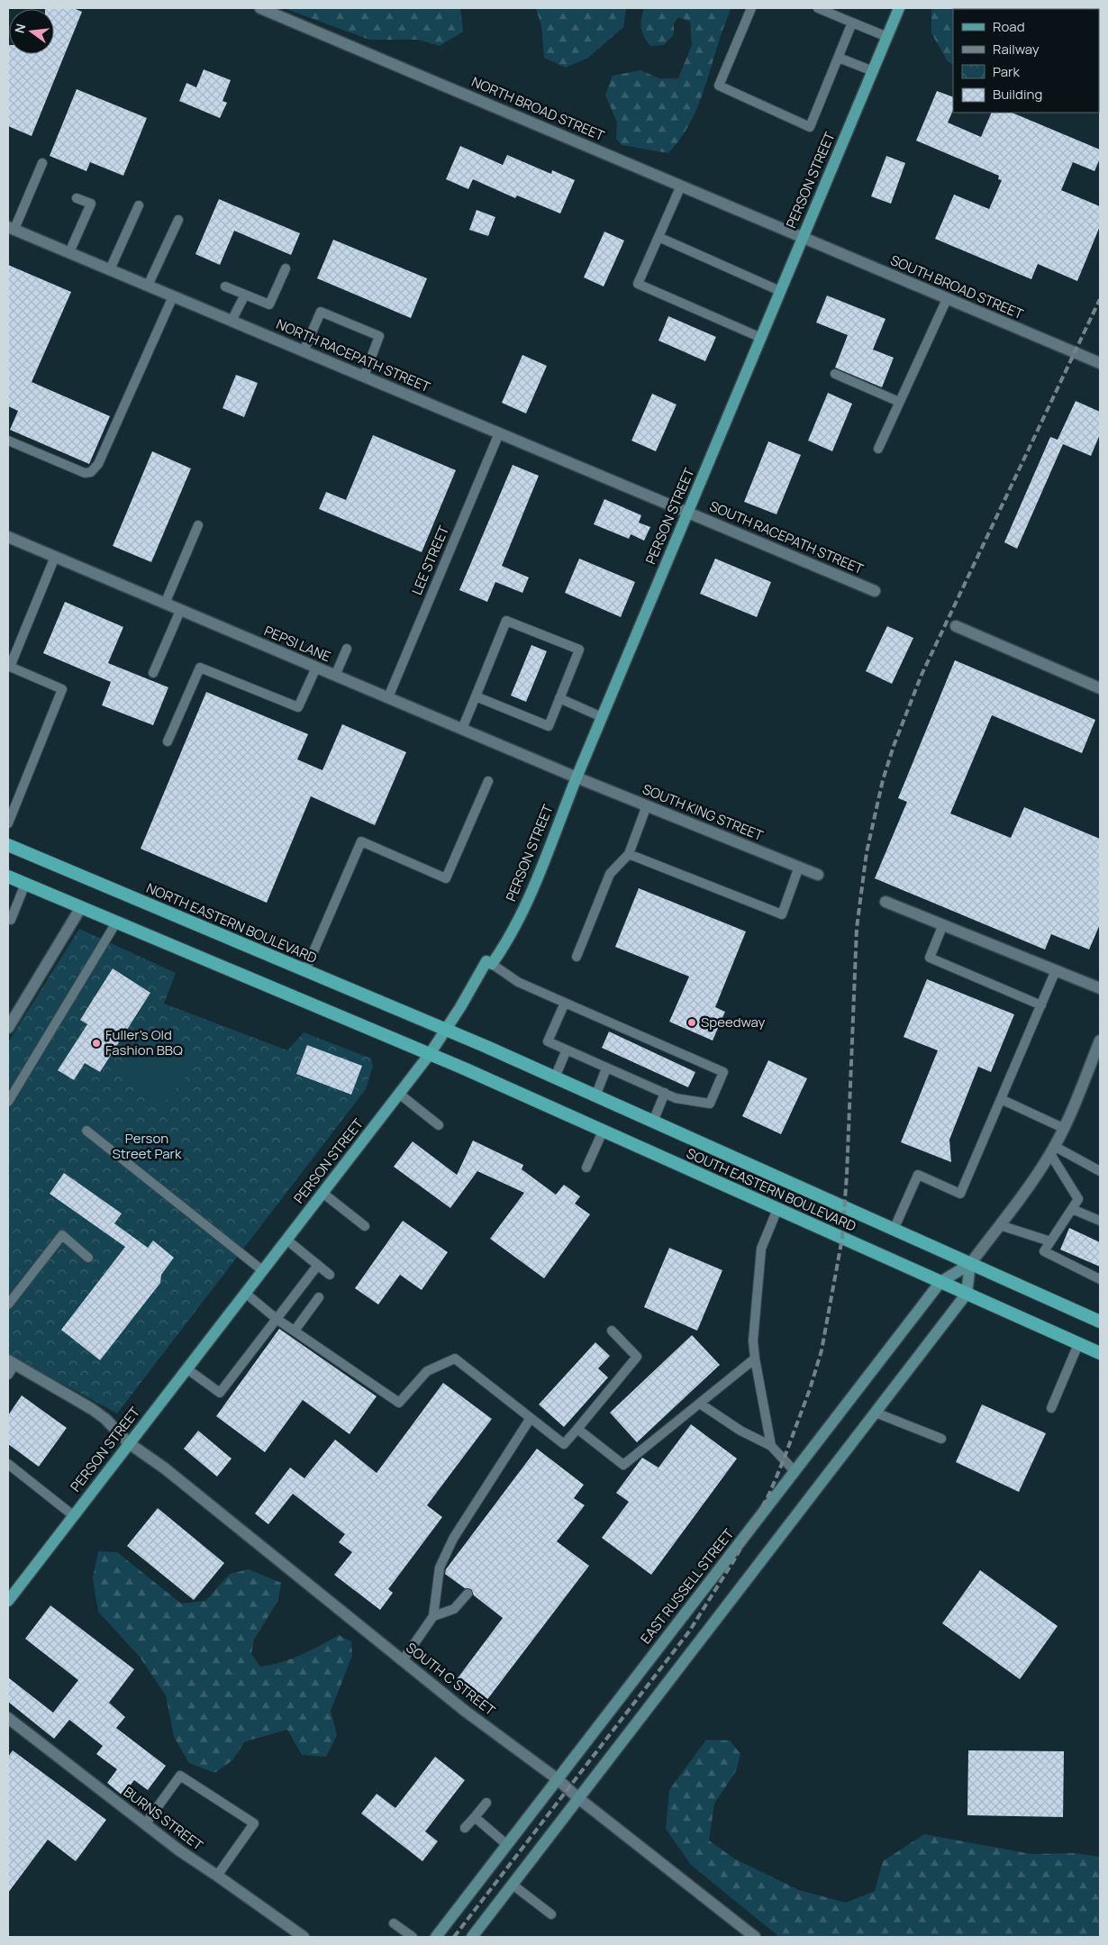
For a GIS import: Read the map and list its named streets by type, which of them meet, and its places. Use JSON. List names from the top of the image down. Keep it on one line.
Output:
{"streets":{"highway":["NORTH EASTERN BOULEVARD","SOUTH EASTERN BOULEVARD"],"main road":["PERSON STREET","EAST RUSSELL STREET"],"street":["NORTH BROAD STREET","SOUTH BROAD STREET","NORTH RACEPATH STREET","SOUTH RACEPATH STREET","PEPSI LANE","SOUTH KING STREET","SOUTH C STREET","BURNS STREET"],"lane":["LEE STREET"]},"crossings":[["NORTH BROAD STREET","PERSON STREET"],["NORTH BROAD STREET","SOUTH BROAD STREET"],["PERSON STREET","SOUTH BROAD STREET"],["PERSON STREET","NORTH RACEPATH STREET"],["PERSON STREET","SOUTH RACEPATH STREET"],["PERSON STREET","PEPSI LANE"],["PERSON STREET","SOUTH KING STREET"],["PERSON STREET","NORTH EASTERN BOULEVARD"],["PERSON STREET","SOUTH EASTERN BOULEVARD"],["PERSON STREET","SOUTH C STREET"],["NORTH RACEPATH STREET","SOUTH RACEPATH STREET"],["NORTH RACEPATH STREET","LEE STREET"],["LEE STREET","PEPSI LANE"],["PEPSI LANE","SOUTH KING STREET"],["NORTH EASTERN BOULEVARD","SOUTH EASTERN BOULEVARD"],["SOUTH EASTERN BOULEVARD","EAST RUSSELL STREET"],["EAST RUSSELL STREET","SOUTH C STREET"]],"parks":["Person Street Park"],"places":["Speedway","Fuller's Old Fashion BBQ"],"legend":["Road","Railway","Park","Building"],"north":"left"}
